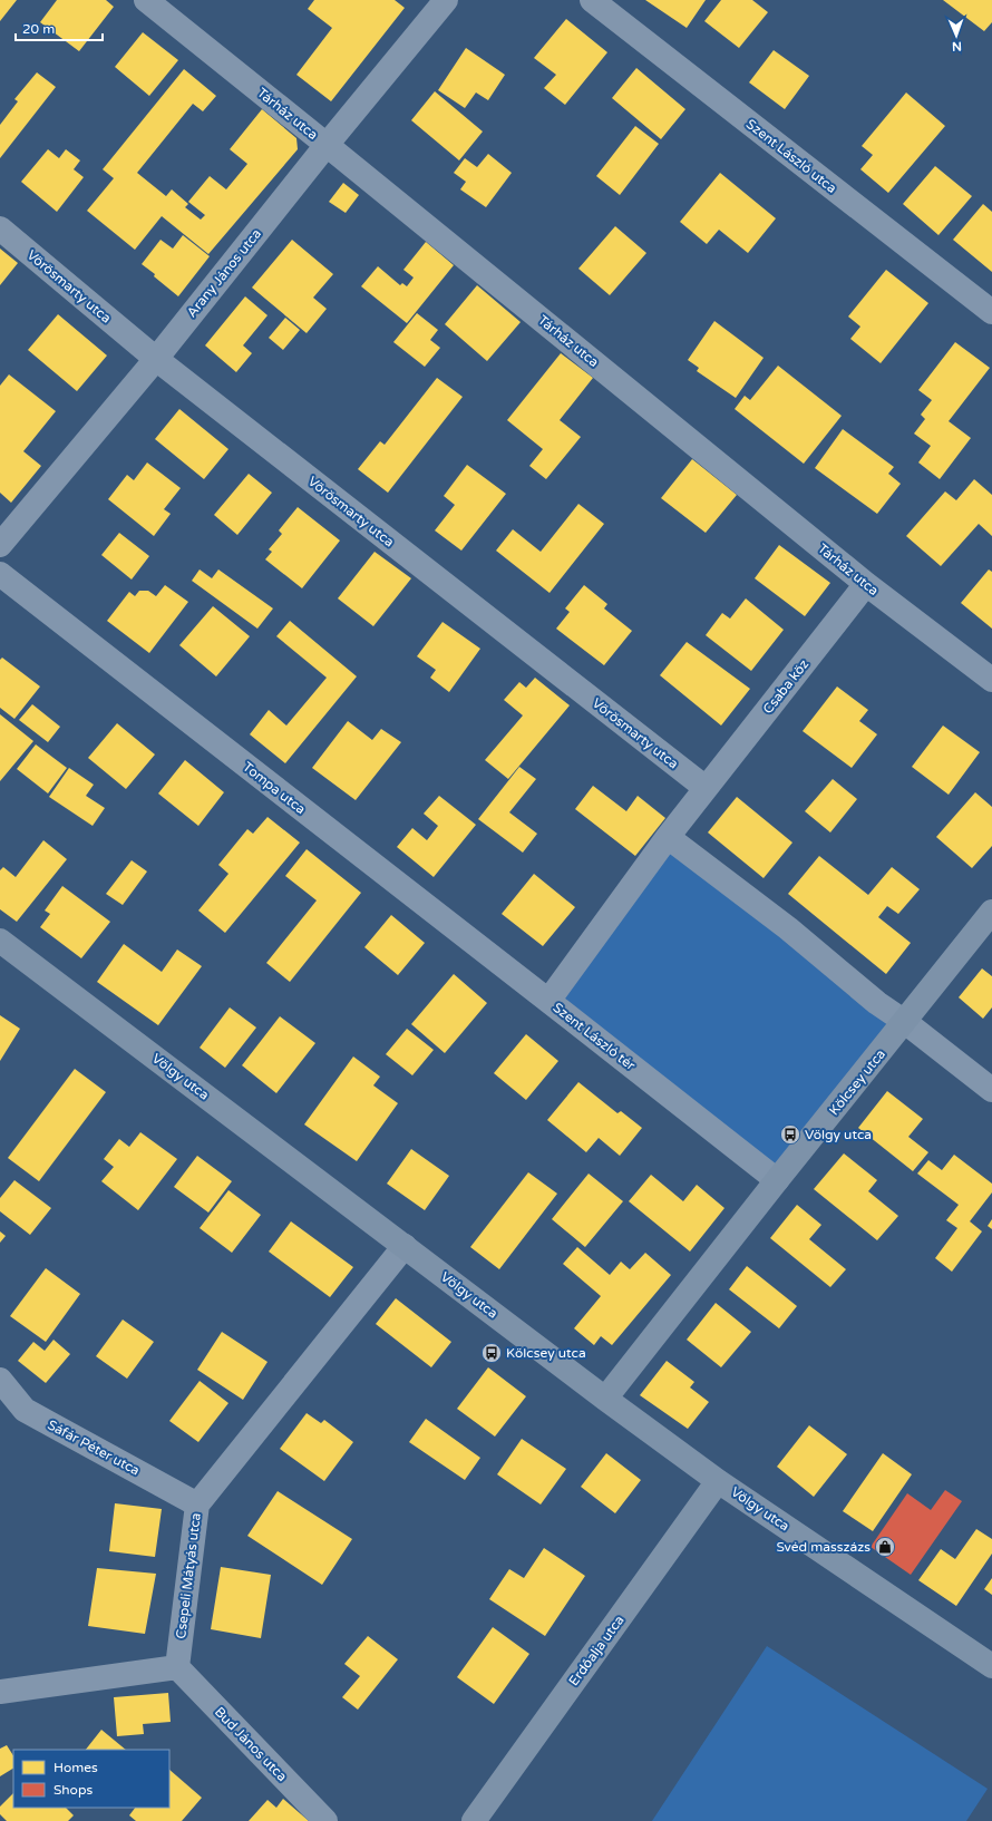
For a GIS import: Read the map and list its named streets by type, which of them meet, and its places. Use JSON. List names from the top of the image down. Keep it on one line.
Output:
{"streets":{"street":["Tárház utca","Szent László utca","Arany János utca","Vörösmarty utca","Csaba köz","Tompa utca","Szent László tér","Völgy utca","Kölcsey utca","Sáfár Péter utca","Csepeli Mátyás utca","Erdőalja utca","Bud János utca"]},"crossings":[["Tárház utca","Arany János utca"],["Tárház utca","Csaba köz"],["Arany János utca","Vörösmarty utca"],["Vörösmarty utca","Csaba köz"],["Vörösmarty utca","Szent László tér"],["Csaba köz","Szent László tér"],["Tompa utca","Szent László tér"],["Szent László tér","Kölcsey utca"],["Völgy utca","Kölcsey utca"],["Völgy utca","Csepeli Mátyás utca"],["Völgy utca","Erdőalja utca"],["Sáfár Péter utca","Csepeli Mátyás utca"],["Csepeli Mátyás utca","Bud János utca"]],"places":{"bus stop":["Völgy utca","Kölcsey utca"],"shop":["Svéd masszázs"]},"legend":["Homes","Shops"],"scale_bar":"20 m","north":"bottom"}
